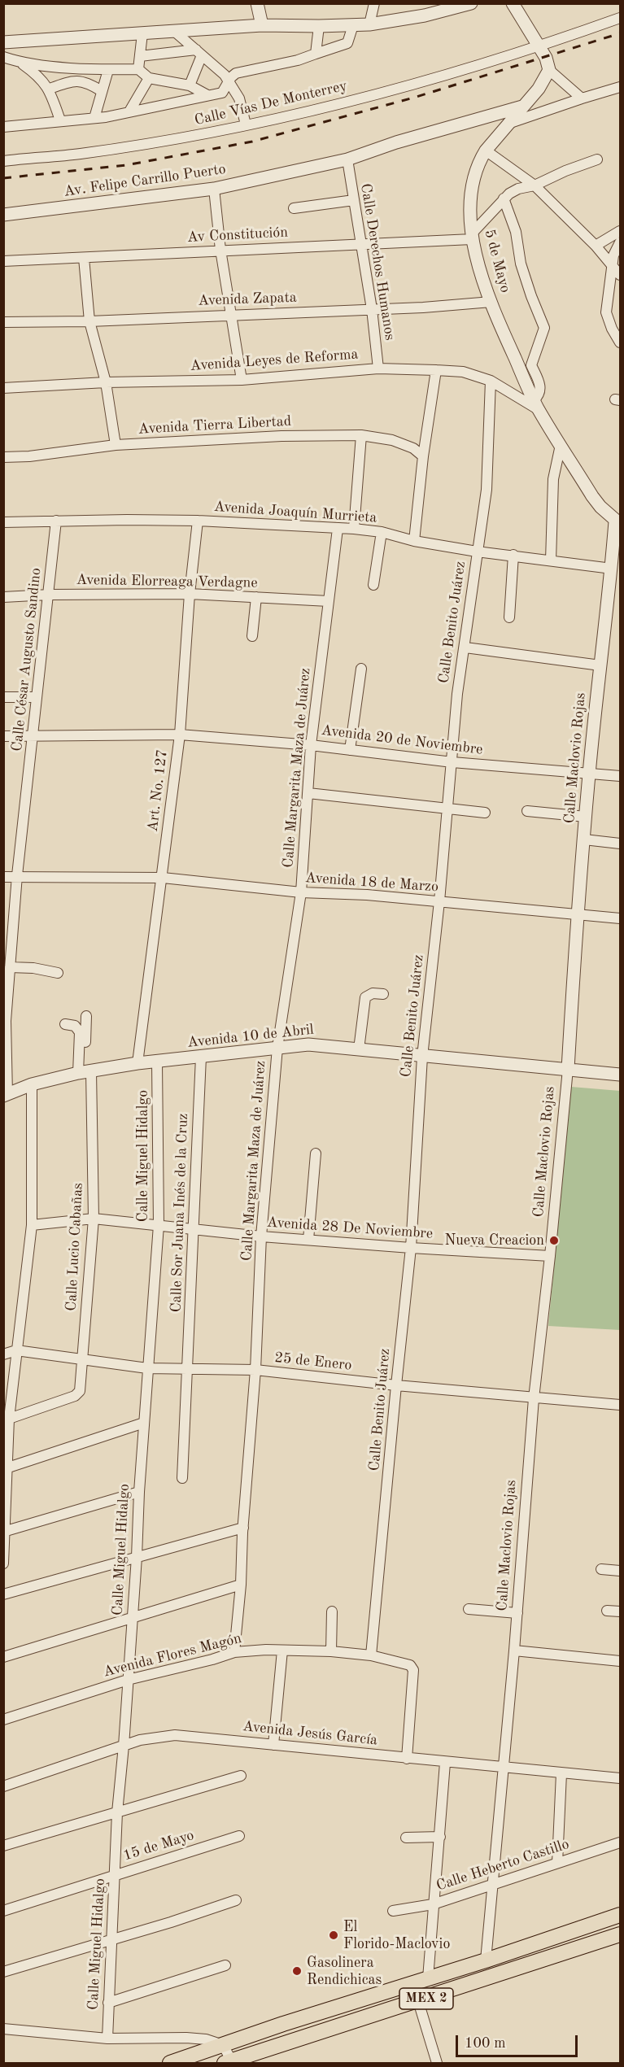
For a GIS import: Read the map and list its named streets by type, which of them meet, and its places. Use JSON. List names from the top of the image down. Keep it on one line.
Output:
{"streets":{"main road":["MEX 2"],"street":["Calle Vías De Monterrey","Av. Felipe Carrillo Puerto","Av Constitución","5 de Mayo","Calle Derechos Humanos","Avenida Zapata","Avenida Leyes de Reforma","Avenida Tierra Libertad","Avenida Joaquín Murrieta","Avenida Elorreaga Verdagne","Calle Benito Juárez","Calle César Augusto Sandino","Avenida 20 de Noviembre","Calle Maclovio Rojas","Calle Margarita Maza de Juárez","Art. No. 127","Avenida 18 de Marzo","Avenida 10 de Abril","Calle Miguel Hidalgo","Calle Sor Juana Inés de la Cruz","Avenida 28 De Noviembre","Calle Lucio Cabañas","25 de Enero","Avenida Flores Magón","Avenida Jesús García","15 de Mayo","Calle Heberto Castillo"]},"crossings":[["Av. Felipe Carrillo Puerto","5 de Mayo"],["Av. Felipe Carrillo Puerto","Calle Derechos Humanos"],["Av Constitución","5 de Mayo"],["Av Constitución","Calle Derechos Humanos"],["5 de Mayo","Avenida Zapata"],["5 de Mayo","Avenida Leyes de Reforma"],["5 de Mayo","Calle Maclovio Rojas"],["Calle Derechos Humanos","Avenida Zapata"],["Calle Derechos Humanos","Avenida Leyes de Reforma"],["Avenida Leyes de Reforma","Calle Benito Juárez"],["Avenida Joaquín Murrieta","Calle Benito Juárez"],["Avenida Joaquín Murrieta","Calle César Augusto Sandino"],["Avenida Joaquín Murrieta","Calle Maclovio Rojas"],["Avenida Joaquín Murrieta","Calle Margarita Maza de Juárez"],["Avenida Joaquín Murrieta","Art. No. 127"],["Avenida Elorreaga Verdagne","Calle César Augusto Sandino"],["Avenida Elorreaga Verdagne","Calle Margarita Maza de Juárez"],["Avenida Elorreaga Verdagne","Art. No. 127"],["Calle Benito Juárez","Avenida 20 de Noviembre"],["Calle Benito Juárez","Avenida 18 de Marzo"],["Calle Benito Juárez","Avenida 10 de Abril"],["Calle Benito Juárez","Avenida 28 De Noviembre"],["Calle Benito Juárez","25 de Enero"],["Calle Benito Juárez","Avenida Flores Magón"],["Calle César Augusto Sandino","Avenida 20 de Noviembre"],["Calle César Augusto Sandino","Avenida 18 de Marzo"],["Calle César Augusto Sandino","Avenida 10 de Abril"],["Avenida 20 de Noviembre","Calle Maclovio Rojas"],["Avenida 20 de Noviembre","Calle Margarita Maza de Juárez"],["Avenida 20 de Noviembre","Art. No. 127"],["Calle Maclovio Rojas","Avenida 18 de Marzo"],["Calle Maclovio Rojas","Avenida 10 de Abril"],["Calle Maclovio Rojas","Avenida 28 De Noviembre"],["Calle Maclovio Rojas","25 de Enero"],["Calle Maclovio Rojas","Avenida Jesús García"],["Calle Maclovio Rojas","Calle Heberto Castillo"],["Calle Maclovio Rojas","MEX 2"],["Calle Margarita Maza de Juárez","Avenida 18 de Marzo"],["Calle Margarita Maza de Juárez","Avenida 10 de Abril"],["Calle Margarita Maza de Juárez","Avenida 28 De Noviembre"],["Calle Margarita Maza de Juárez","25 de Enero"],["Calle Margarita Maza de Juárez","Avenida Flores Magón"],["Art. No. 127","Avenida 18 de Marzo"],["Art. No. 127","Avenida 10 de Abril"],["Avenida 10 de Abril","Calle Miguel Hidalgo"],["Avenida 10 de Abril","Calle Sor Juana Inés de la Cruz"],["Avenida 10 de Abril","Calle Lucio Cabañas"],["Calle Miguel Hidalgo","Avenida 28 De Noviembre"],["Calle Miguel Hidalgo","25 de Enero"],["Calle Miguel Hidalgo","Avenida Flores Magón"],["Calle Miguel Hidalgo","Avenida Jesús García"],["Calle Miguel Hidalgo","15 de Mayo"],["Calle Sor Juana Inés de la Cruz","Avenida 28 De Noviembre"],["Calle Sor Juana Inés de la Cruz","25 de Enero"],["Avenida 28 De Noviembre","Calle Lucio Cabañas"],["Calle Lucio Cabañas","25 de Enero"],["Avenida Flores Magón","Avenida Jesús García"]],"places":["Nueva Creacion","El Florido-Maclovio","Gasolinera Rendichicas"],"scale_bar":"100 m"}
